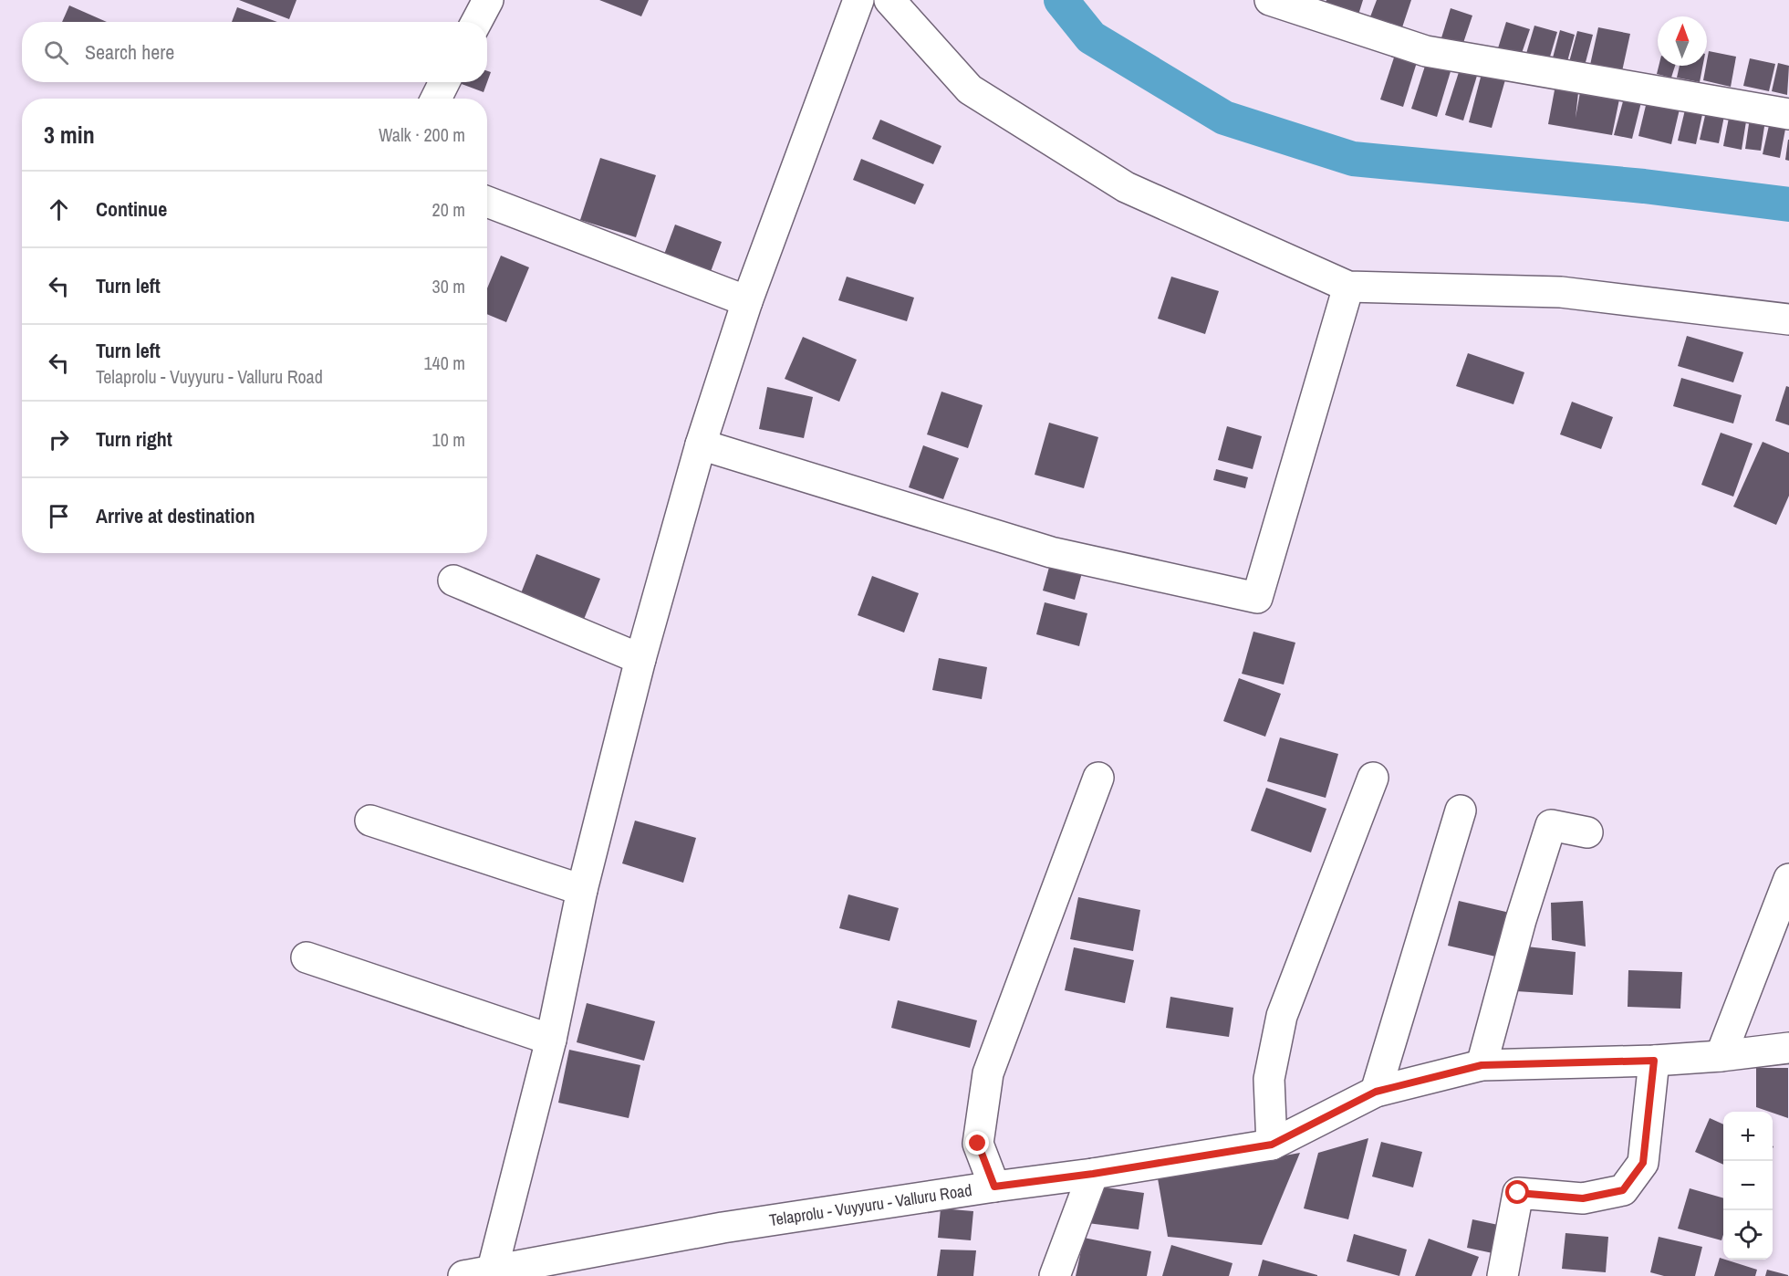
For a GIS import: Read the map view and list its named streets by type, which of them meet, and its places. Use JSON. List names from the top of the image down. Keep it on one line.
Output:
{"streets":{"street":["Telaprolu - Vuyyuru - Valluru Road"]},"north":"top","page":{"search":"Search here","heading":["3 min","Walk · 200 m"],"list":[["Continue","20 m"],["Turn left","30 m"],["Turn left","Telaprolu - Vuyyuru - Valluru Road","140 m"],["Turn right","10 m"],"Arrive at destination"],"map_buttons":["+","−"]}}
